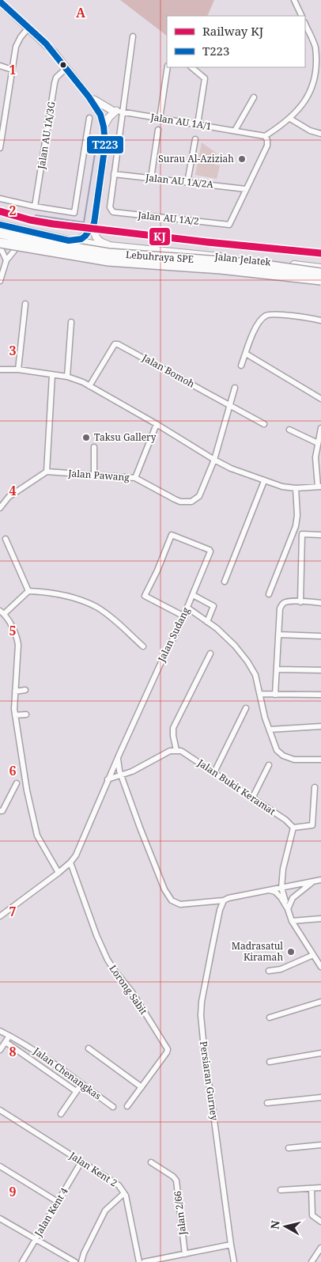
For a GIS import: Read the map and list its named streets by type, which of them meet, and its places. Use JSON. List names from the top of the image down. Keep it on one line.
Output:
{"streets":{"highway":["Lebuhraya SPE"],"main road":["Jalan Jelatek"],"street":["Jalan AU 1A/1","Jalan AU 1A/3G","Jalan AU 1A/2A","Jalan AU 1A/2","Jalan Bomoh","Jalan Pawang","Jalan Sudang","Jalan Bukit Keramat","Lorong Sabit","Jalan Chenangkas","Persiaran Gurney","Jalan Kent 2","Jalan Kent 4","Jalan 2/66"]},"crossings":[["Jalan AU 1A/1","Jalan AU 1A/2"],["Jalan AU 1A/2A","Jalan AU 1A/2"],["Lebuhraya SPE","Jalan Jelatek"],["Jalan Bomoh","Jalan Pawang"],["Jalan Sudang","Lorong Sabit"],["Jalan Kent 2","Jalan Kent 4"]],"places":["Surau Al-Aziziah","Taksu Gallery","Madrasatul Kiramah"],"lines":["transit line T223","rail line KJ"],"legend":["Railway KJ","T223"],"north":"left","grid":{"columns":["A"],"rows":["1","2","3","4","5","6","7","8","9"]}}
